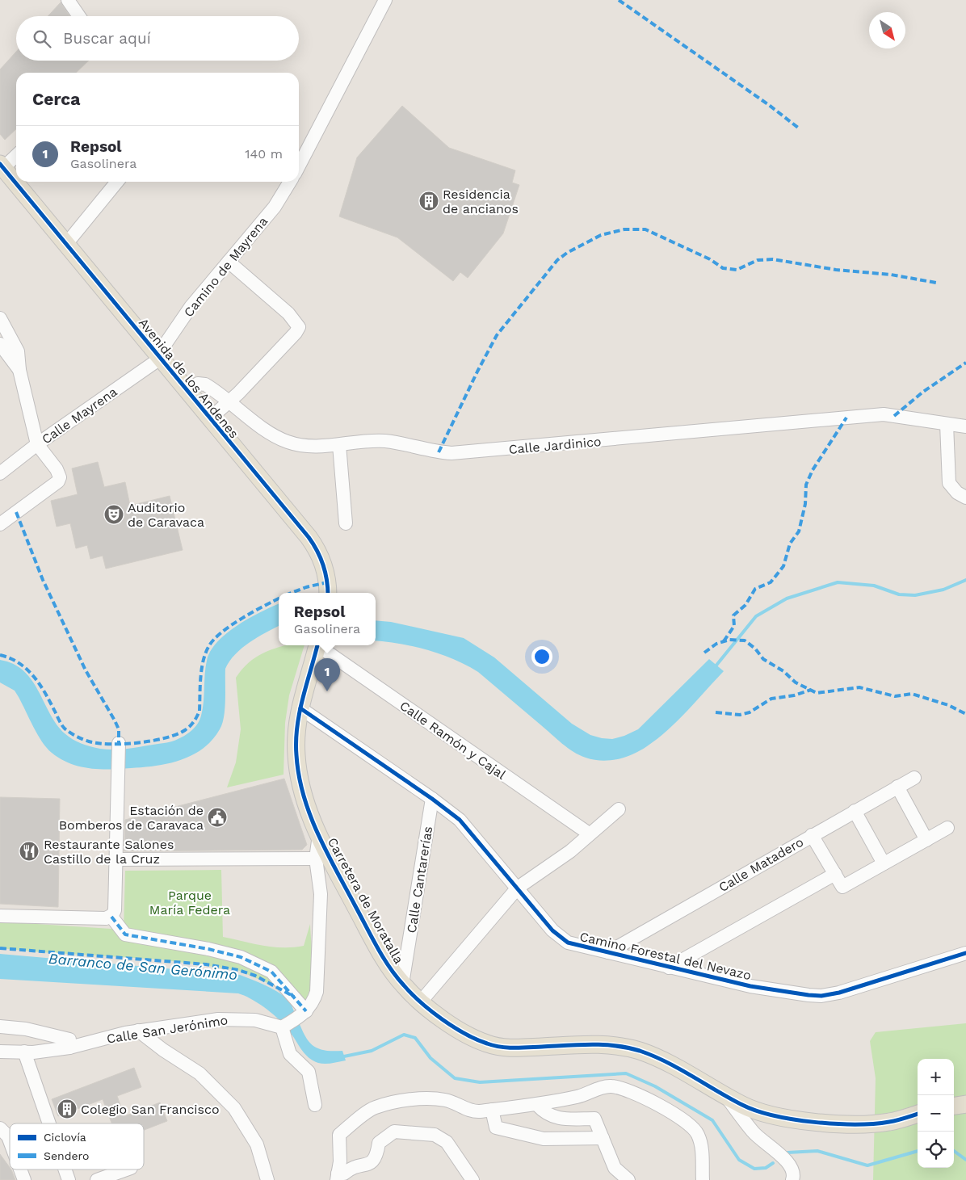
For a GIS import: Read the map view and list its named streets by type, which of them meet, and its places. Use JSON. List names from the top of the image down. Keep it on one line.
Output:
{"streets":{"main road":["Avenida de los Andenes","Carretera de Moratalla"],"street":["Camino de Mayrena","Calle Mayrena","Calle Jardinico","Calle Ramón y Cajal","Calle Matadero","Calle Cantarerías","Camino Forestal del Nevazo","Calle San Jerónimo"]},"crossings":[["Camino de Mayrena","Avenida de los Andenes"],["Camino de Mayrena","Calle Mayrena"],["Avenida de los Andenes","Calle Mayrena"],["Avenida de los Andenes","Calle Jardinico"],["Calle Matadero","Camino Forestal del Nevazo"],["Calle Cantarerías","Carretera de Moratalla"],["Calle Cantarerías","Camino Forestal del Nevazo"],["Carretera de Moratalla","Camino Forestal del Nevazo"]],"water":["Barranco de San Gerónimo"],"parks":["Parque María Federa"],"places":{"building":["Residencia de ancianos","Colegio San Francisco"],"theatre":["Auditorio de Caravaca"],"public building":["Estación de Bomberos de Caravaca"],"restaurant":["Restaurante Salones Castillo de la Cruz"]},"legend":["Ciclovía","Sendero"],"north":"bottom right","page":{"search":"Buscar aquí","heading":"Cerca","list":[{"mark":"1","name":"Repsol","note":"Gasolinera","value":"140 m"}],"popup":["Repsol","Gasolinera"],"pins":"1","map_buttons":["+","−"]}}
